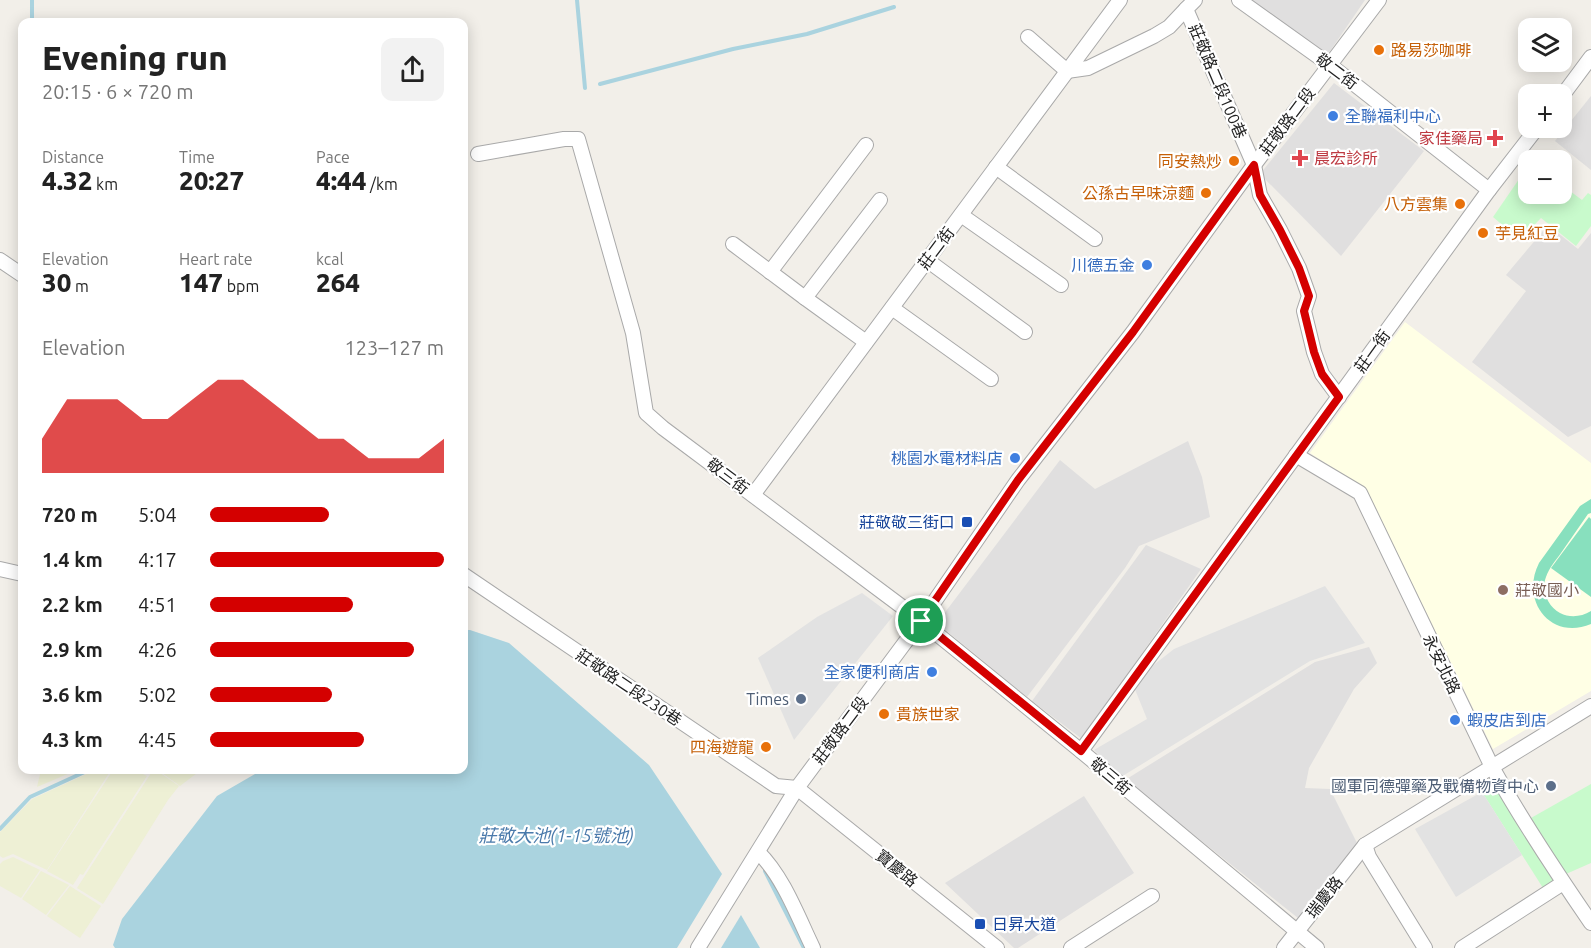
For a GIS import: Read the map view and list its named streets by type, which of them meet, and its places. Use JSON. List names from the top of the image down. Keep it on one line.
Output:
{"streets":{"street":["敬二街","莊敬路二段100巷","莊敬路二段","莊二街","莊一街","敬三街","永安北路","莊敬路二段230巷","寶慶路","瑞慶路"]},"crossings":[["敬二街","莊敬路二段"],["敬二街","莊一街"],["莊敬路二段100巷","莊敬路二段"],["莊敬路二段100巷","莊一街"],["莊敬路二段","敬三街"],["莊敬路二段","莊敬路二段230巷"],["莊敬路二段","寶慶路"],["莊二街","敬三街"],["莊一街","敬三街"],["莊一街","永安北路"],["敬三街","瑞慶路"],["莊敬路二段230巷","寶慶路"]],"water":["莊敬大池(1-15號池)"],"places":{"other":["路易莎咖啡","全聯福利中心","同安熱炒","公孫古早味涼麵","八方雲集","芋見紅豆","川德五金","桃園水電材料店","莊敬國小","全家便利商店","Times","貴族世家","蝦皮店到店","四海遊龍","國軍同德彈藥及戰備物資中心"],"health":["家佳藥局","晨宏診所"],"transit":["莊敬敬三街口","日昇大道"]},"page":{"map_buttons":["+","−"],"heading":["Evening run","20:15 · 6 × 720 m"],"stats":[["Distance","4.32 km"],["Time","20:27"],["Pace","4:44 /km"],["Elevation","30 m"],["Heart rate","147 bpm"],["kcal","264"]],"chart":["Elevation","123–127 m"],"list":[{"name":"720 m","note":"5:04"},{"name":"1.4 km","note":"4:17"},{"name":"2.2 km","note":"4:51"},{"name":"2.9 km","note":"4:26"},{"name":"3.6 km","note":"5:02"},{"name":"4.3 km","note":"4:45"}]}}
